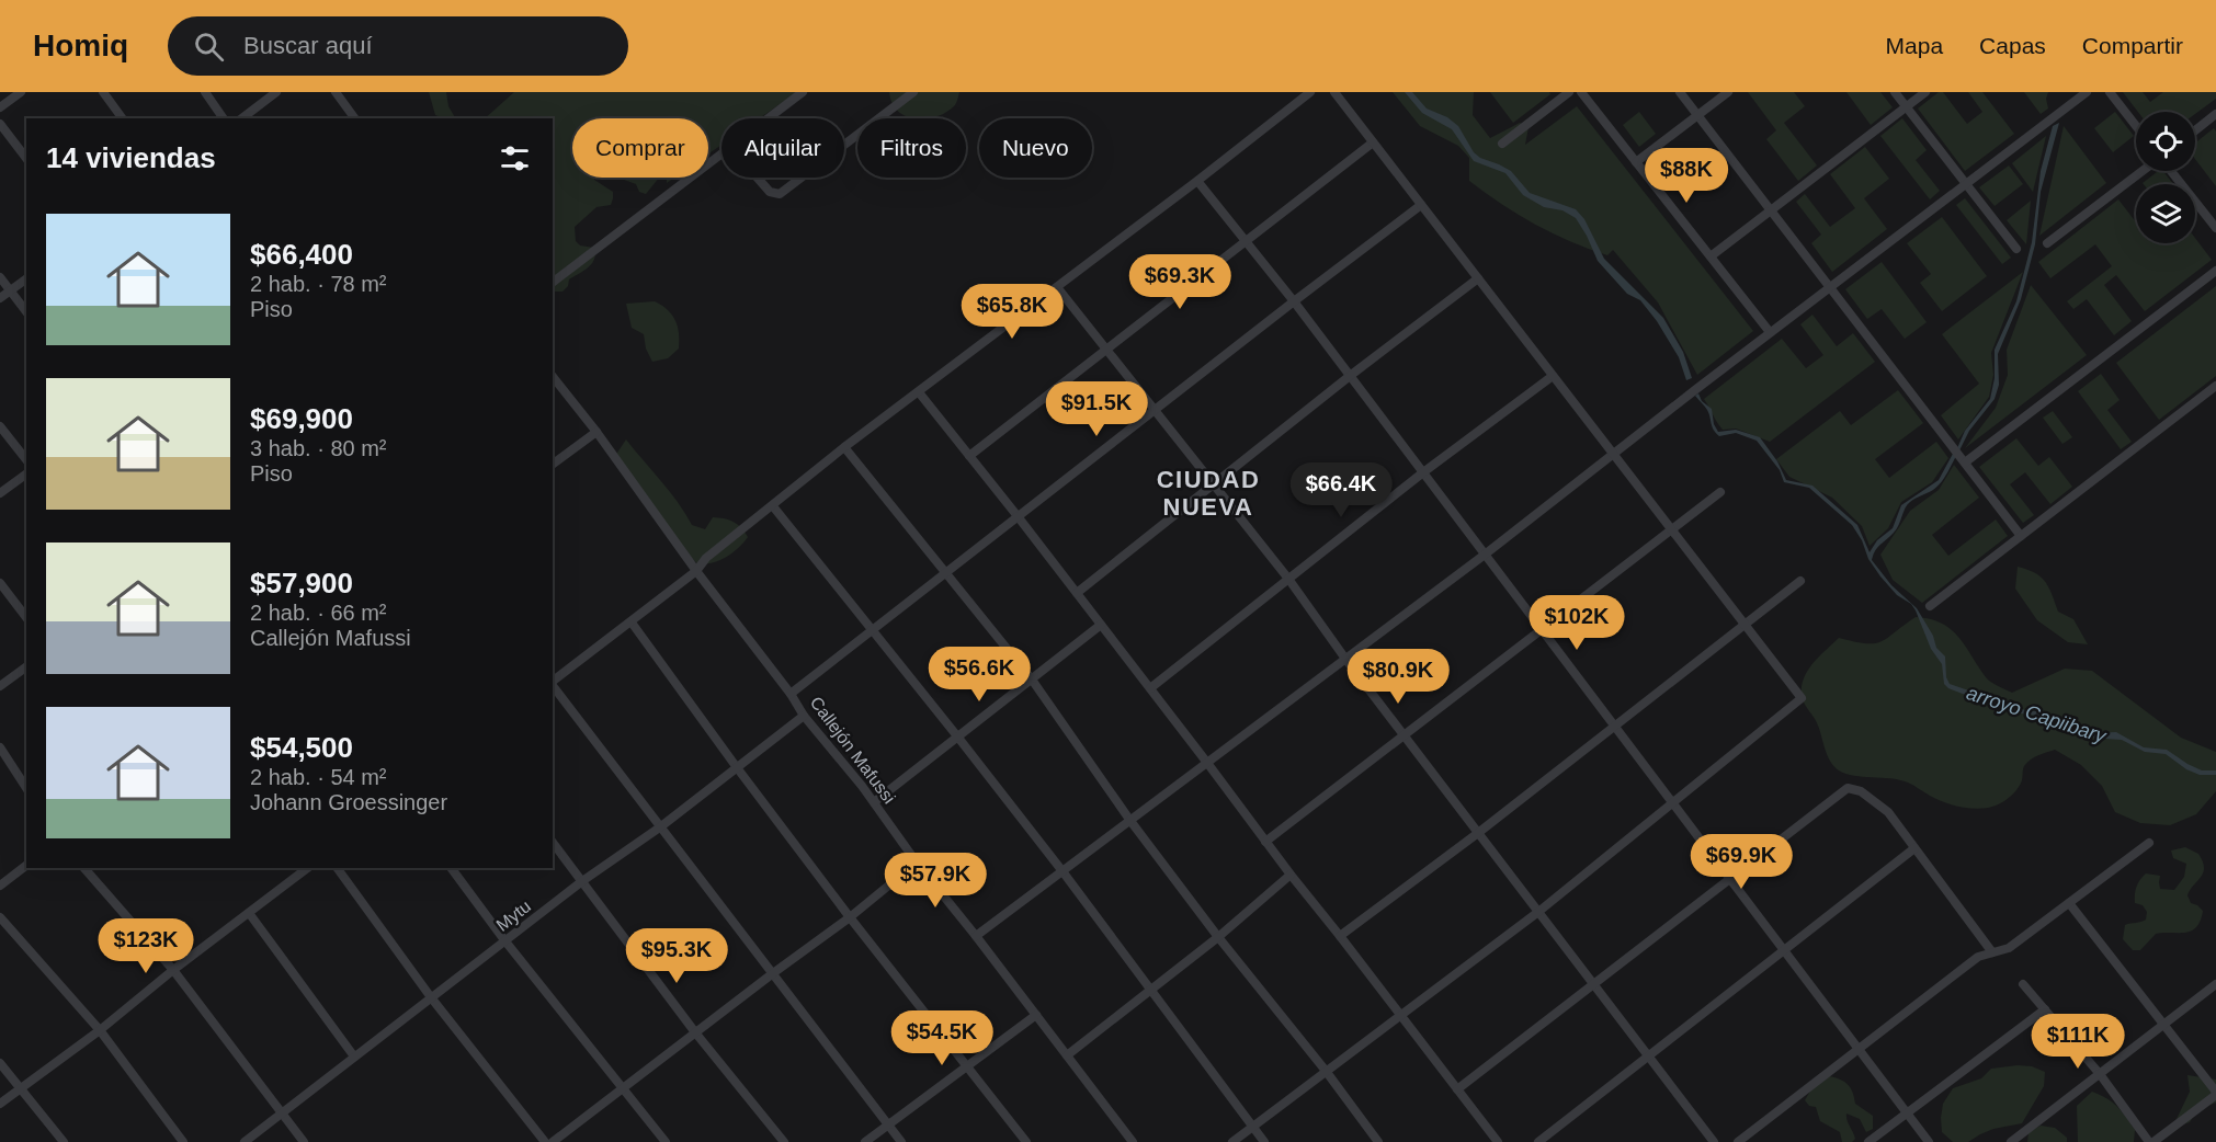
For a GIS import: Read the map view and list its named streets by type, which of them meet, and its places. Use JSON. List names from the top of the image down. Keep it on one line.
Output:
{"streets":{"street":["Callejón Mafussi","Mytu"]},"crossings":[["Callejón Mafussi","Mytu"]],"districts":["CIUDAD NUEVA"],"water":["arroyo Capiibary"],"page":{"header":"Homiq","search":"Buscar aquí","nav":["Mapa","Capas","Compartir"],"chip":["Comprar","Alquilar","Filtros","Nuevo"],"heading":"14 viviendas","price":["$88K","$69.3K","$65.8K","$91.5K","$66.4K","$102K","$56.6K","$80.9K","$69.9K","$57.9K","$123K","$95.3K","$54.5K","$111K"],"list":[{"name":"$66,400","note":"2 hab. · 78 m² · Piso"},{"name":"$69,900","note":"3 hab. · 80 m² · Piso"},{"name":"$57,900","note":"2 hab. · 66 m² · Callejón Mafussi"},{"name":"$54,500","note":"2 hab. · 54 m² · Johann Groessinger"}]}}
